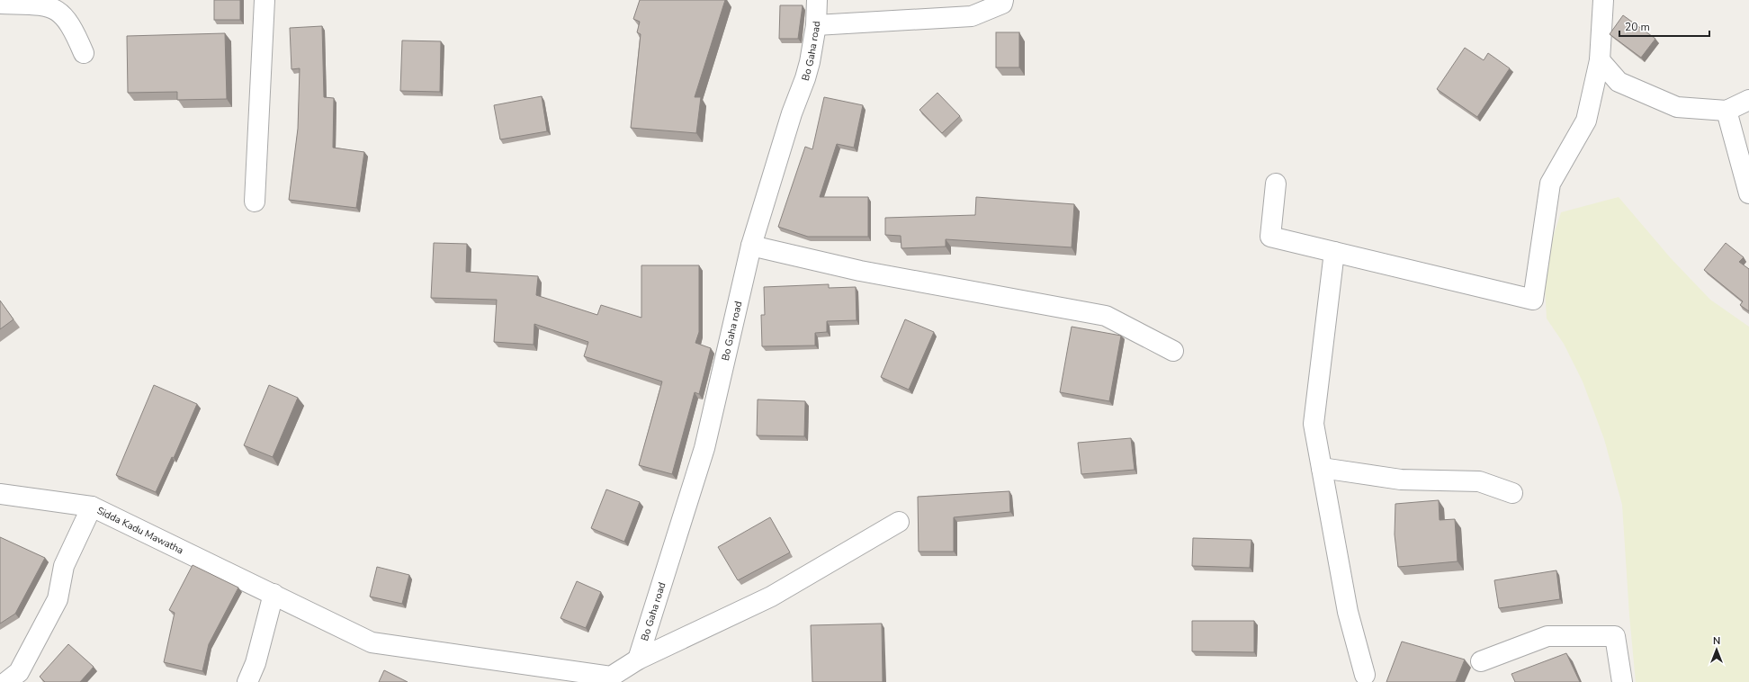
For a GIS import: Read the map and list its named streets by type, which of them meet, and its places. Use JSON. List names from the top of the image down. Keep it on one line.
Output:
{"streets":{"street":["Bo Gaha road","Sidda Kadu Mawatha"]},"scale_bar":"20 m","north":"top"}
